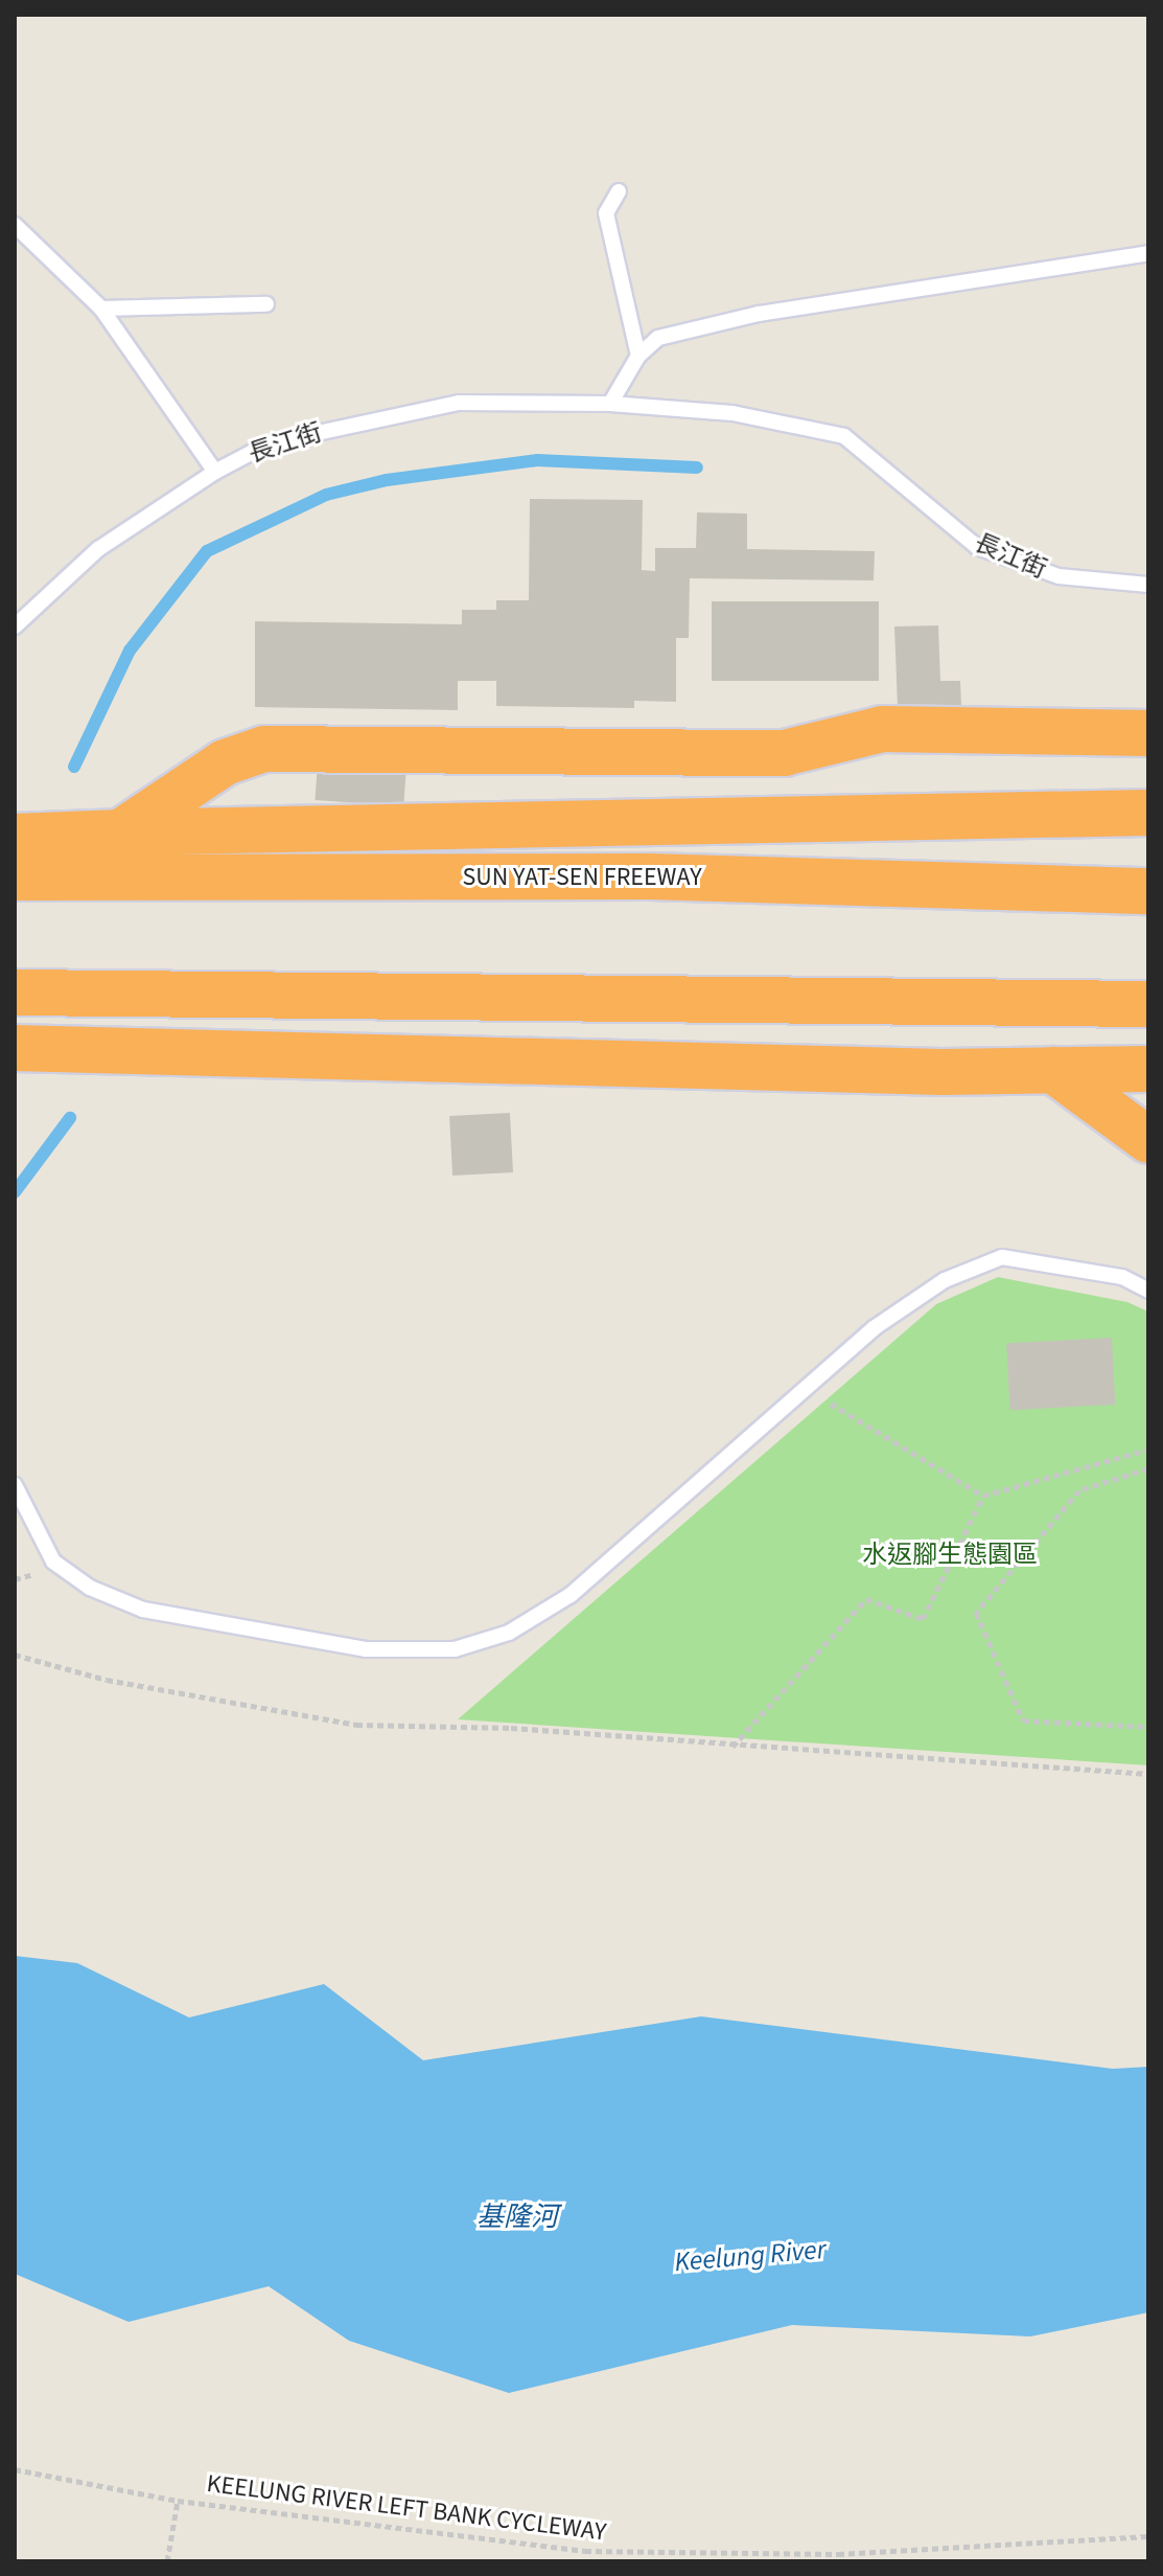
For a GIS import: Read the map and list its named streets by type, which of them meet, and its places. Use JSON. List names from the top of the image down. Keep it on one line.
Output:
{"streets":{"highway":["SUN YAT-SEN FREEWAY"],"lane":["長江街"],"path":["KEELUNG RIVER LEFT BANK CYCLEWAY"]},"water":["基隆河","Keelung River"],"parks":["水返腳生態園區"]}
